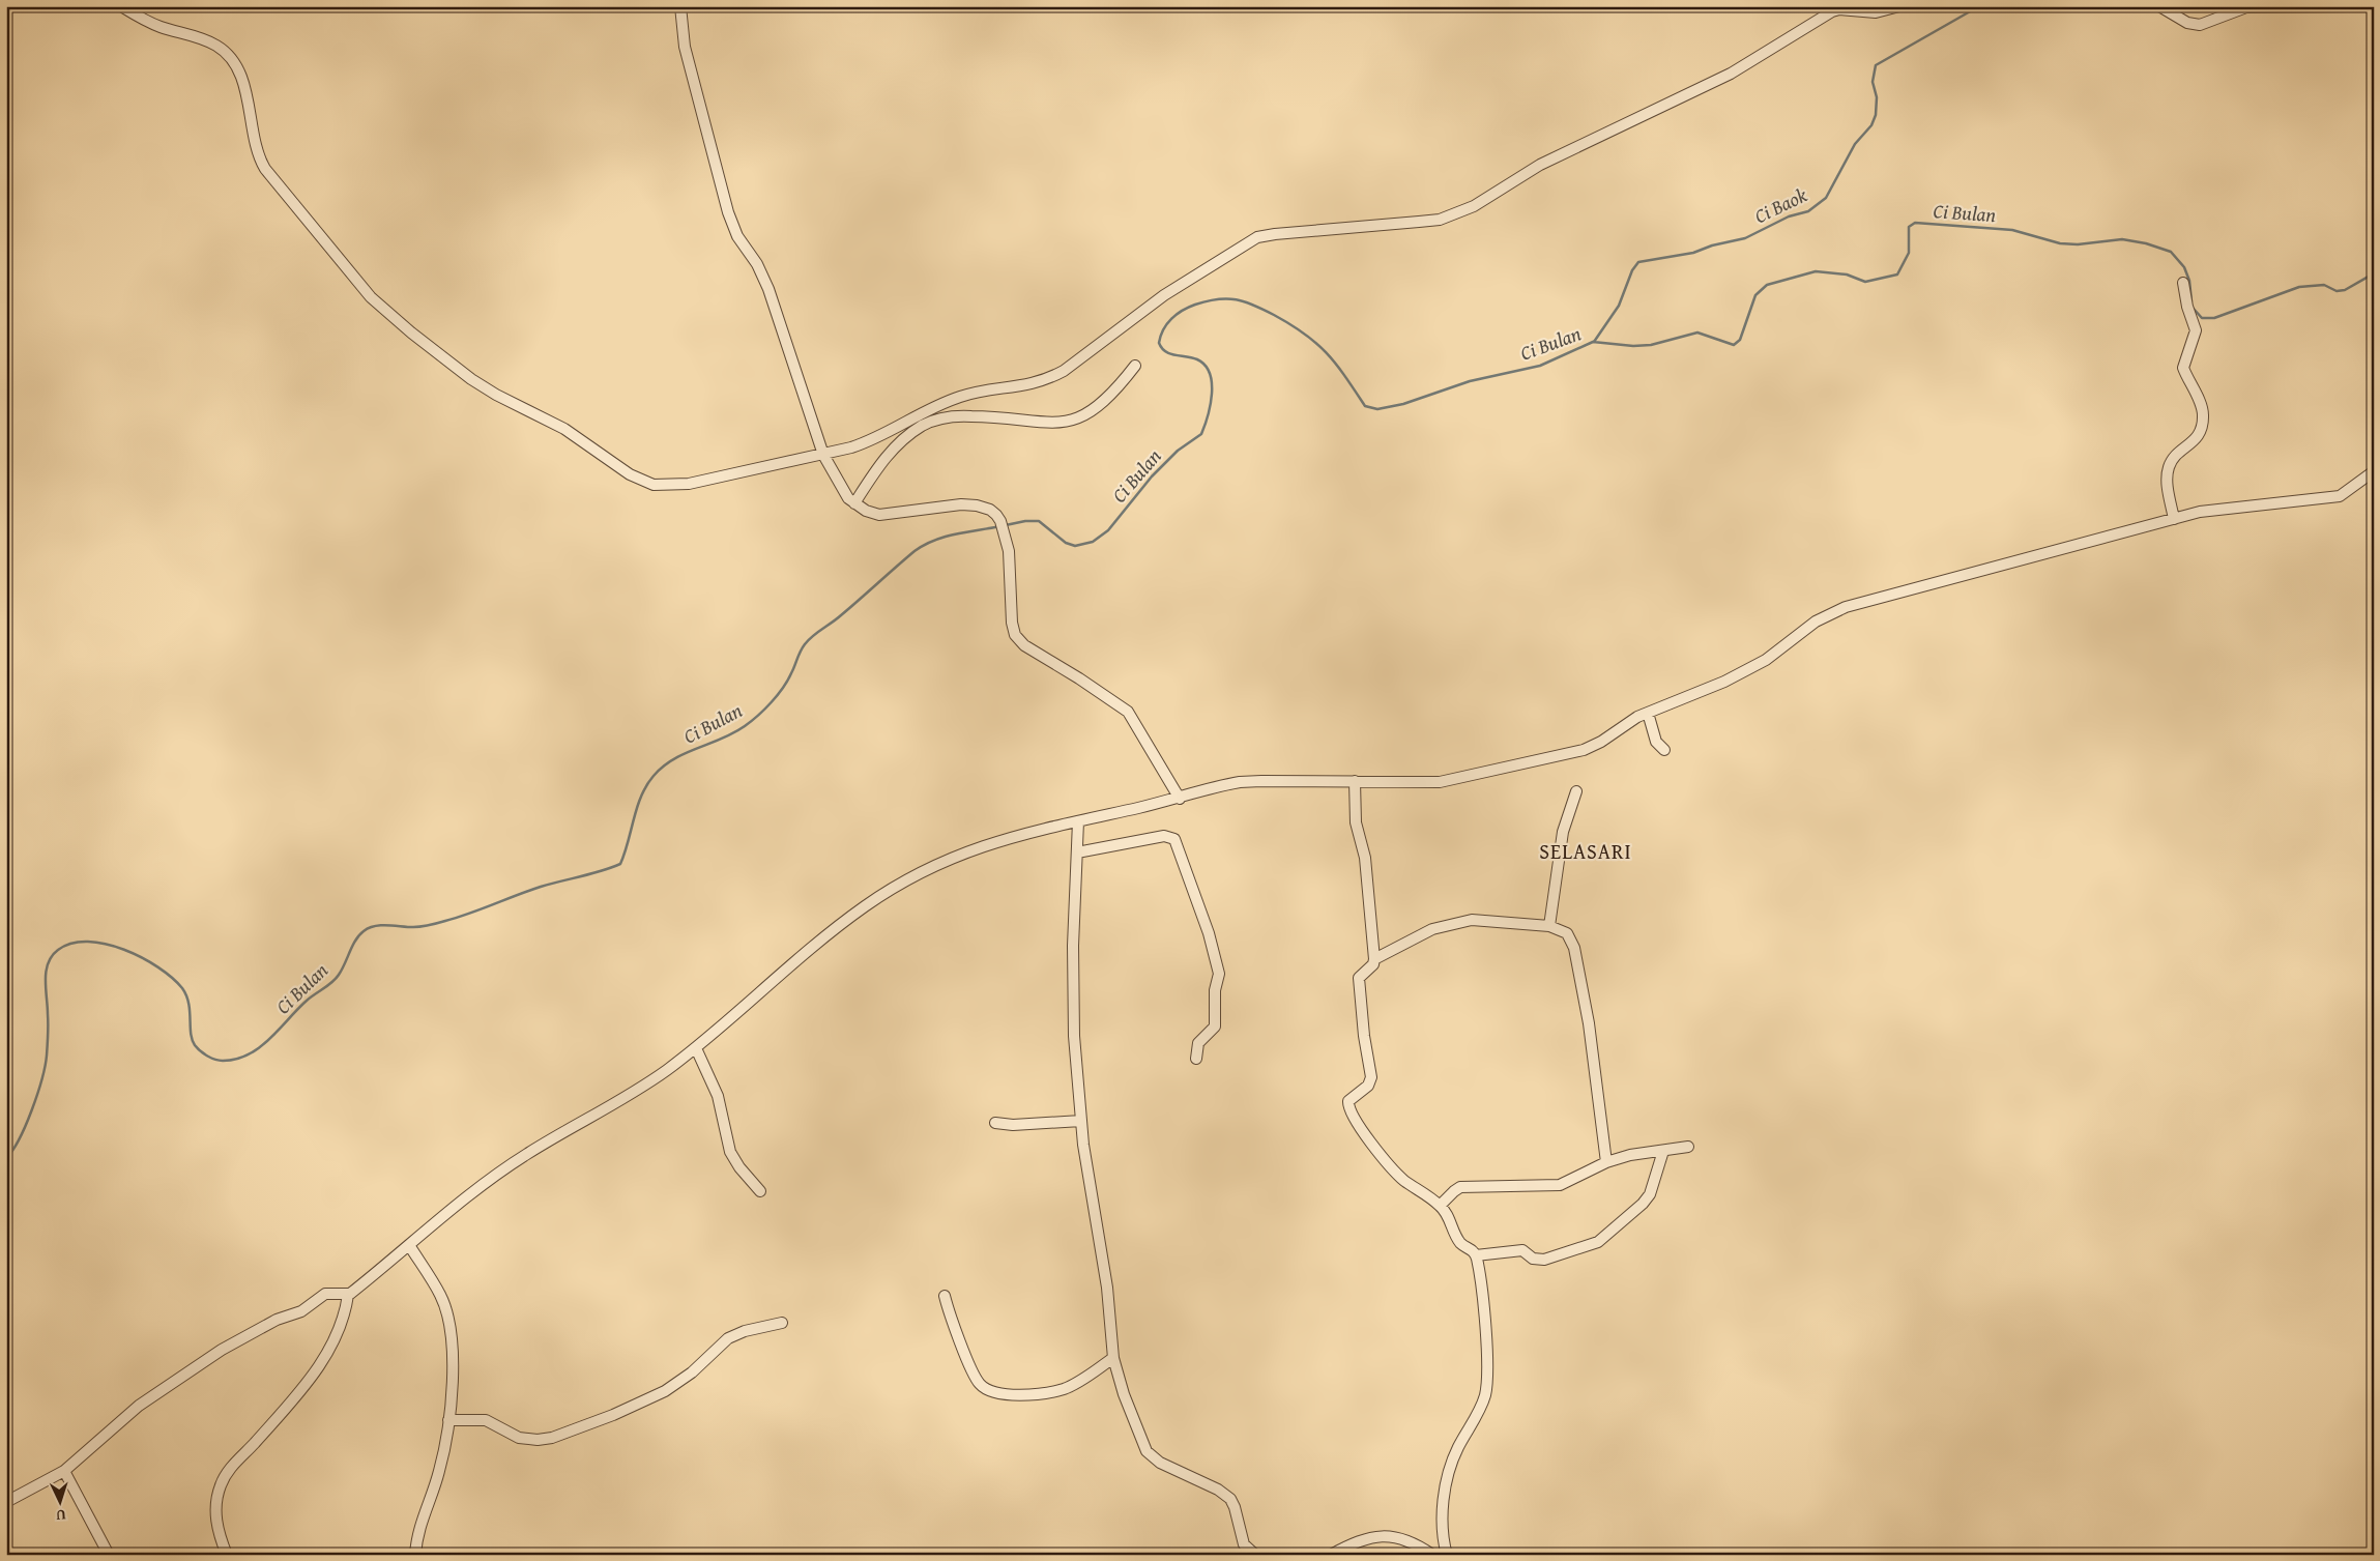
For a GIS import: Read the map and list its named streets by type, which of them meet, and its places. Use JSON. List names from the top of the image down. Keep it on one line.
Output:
{"districts":["SELASARI"],"water":["Ci Baok","Ci Bulan"],"north":"bottom"}
